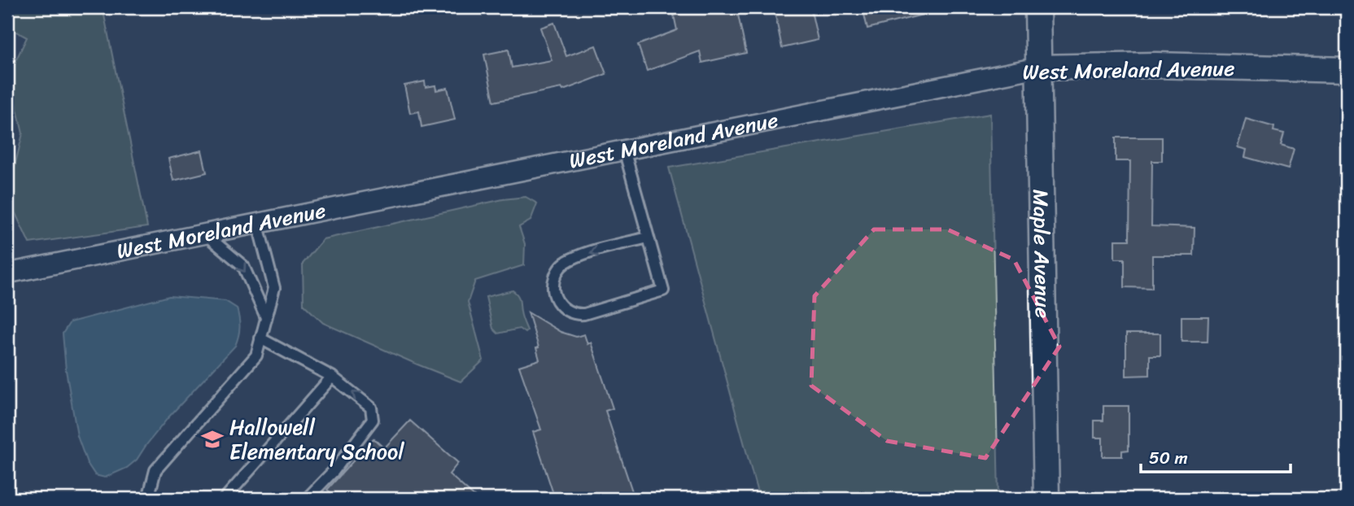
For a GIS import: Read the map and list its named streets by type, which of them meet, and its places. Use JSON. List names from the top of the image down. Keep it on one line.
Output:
{"streets":{"street":["West Moreland Avenue","Maple Avenue"]},"crossings":[["West Moreland Avenue","Maple Avenue"]],"places":{"school or university":["Hallowell Elementary School"]},"scale_bar":"50 m"}
